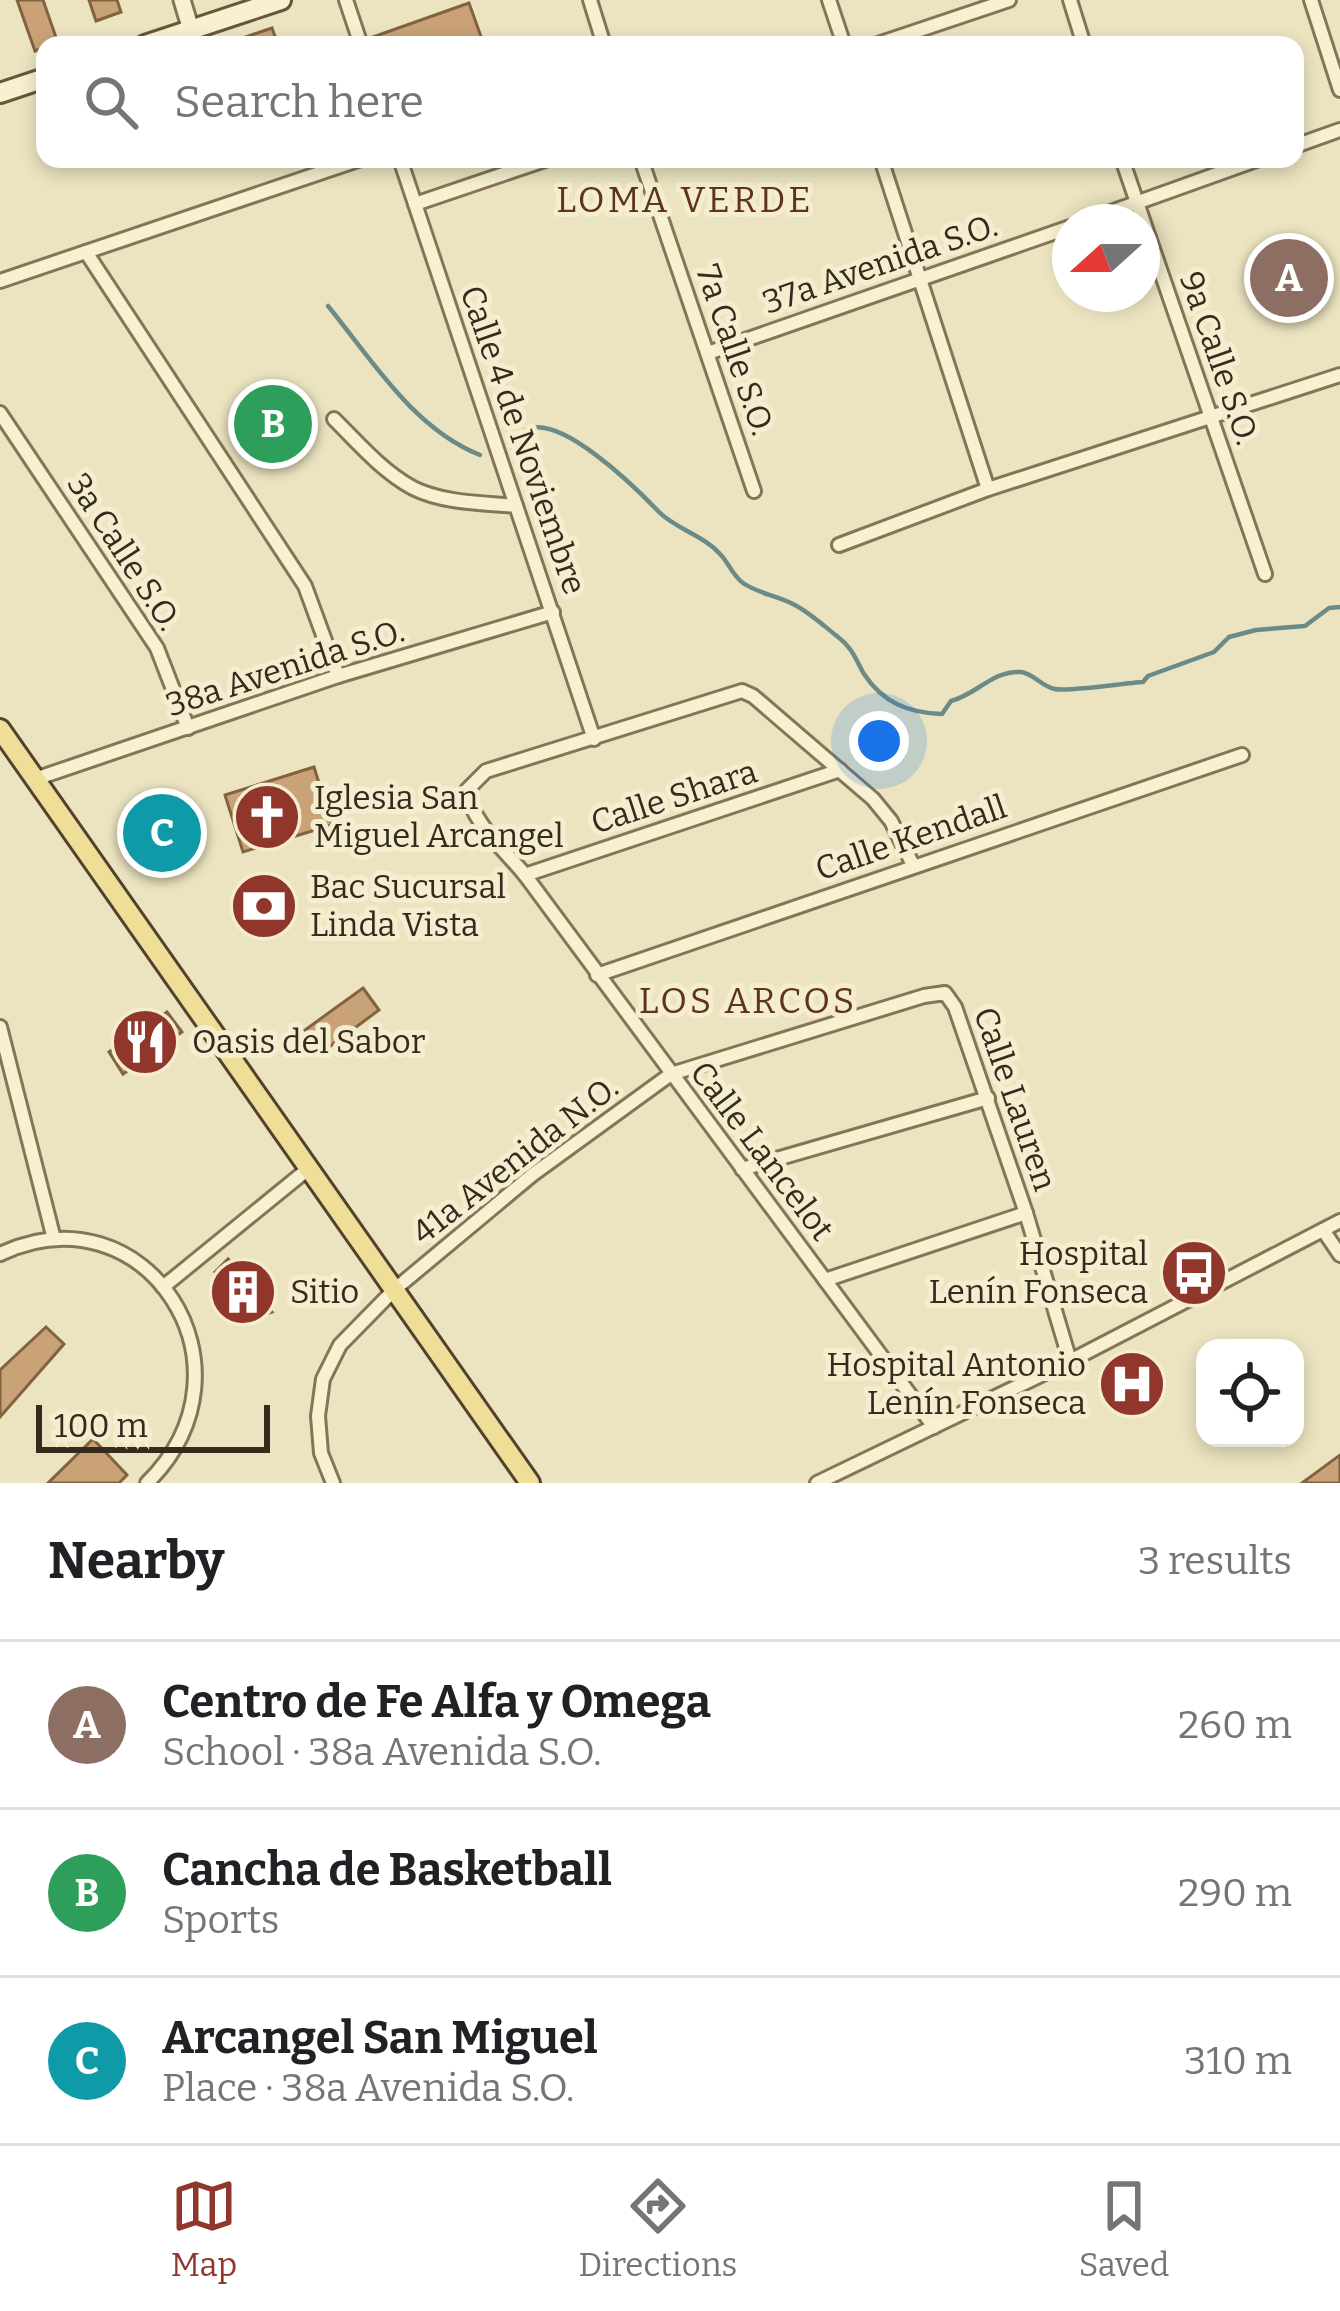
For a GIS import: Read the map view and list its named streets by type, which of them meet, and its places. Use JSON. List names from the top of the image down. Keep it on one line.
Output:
{"streets":{"street":["37a Avenida S.O.","7a Calle S.O.","9a Calle S.O.","Calle 4 de Noviembre","3a Calle S.O.","38a Avenida S.O.","Calle Shara","Calle Kendall","Calle Lauren","Calle Lancelot","41a Avenida N.O."]},"crossings":[["37a Avenida S.O.","7a Calle S.O."],["Calle 4 de Noviembre","38a Avenida S.O."],["Calle 4 de Noviembre","Calle Lancelot"],["3a Calle S.O.","38a Avenida S.O."],["Calle Shara","Calle Lancelot"],["Calle Kendall","Calle Lancelot"],["Calle Lauren","Calle Lancelot"],["Calle Lauren","41a Avenida N.O."],["Calle Lancelot","41a Avenida N.O."]],"districts":["LOMA VERDE","LOS ARCOS"],"places":{"church":["Iglesia San Miguel Arcangel"],"bank":["Bac Sucursal Linda Vista"],"restaurant":["Oasis del Sabor"],"bus stop":["Hospital Lenín Fonseca"],"building":["Sitio"],"hospital":["Hospital Antonio Lenín Fonseca"]},"scale_bar":"100 m","north":"left","page":{"search":"Search here","pins":["A","B","C"],"scale":"100 m","heading":["Nearby","3 results"],"list":[{"mark":"A","name":"Centro de Fe Alfa y Omega","note":"School · 38a Avenida S.O.","value":"260 m"},{"mark":"B","name":"Cancha de Basketball","note":"Sports","value":"290 m"},{"mark":"C","name":"Arcangel San Miguel","note":"Place · 38a Avenida S.O.","value":"310 m"}],"nav":["Map","Directions","Saved"]}}
